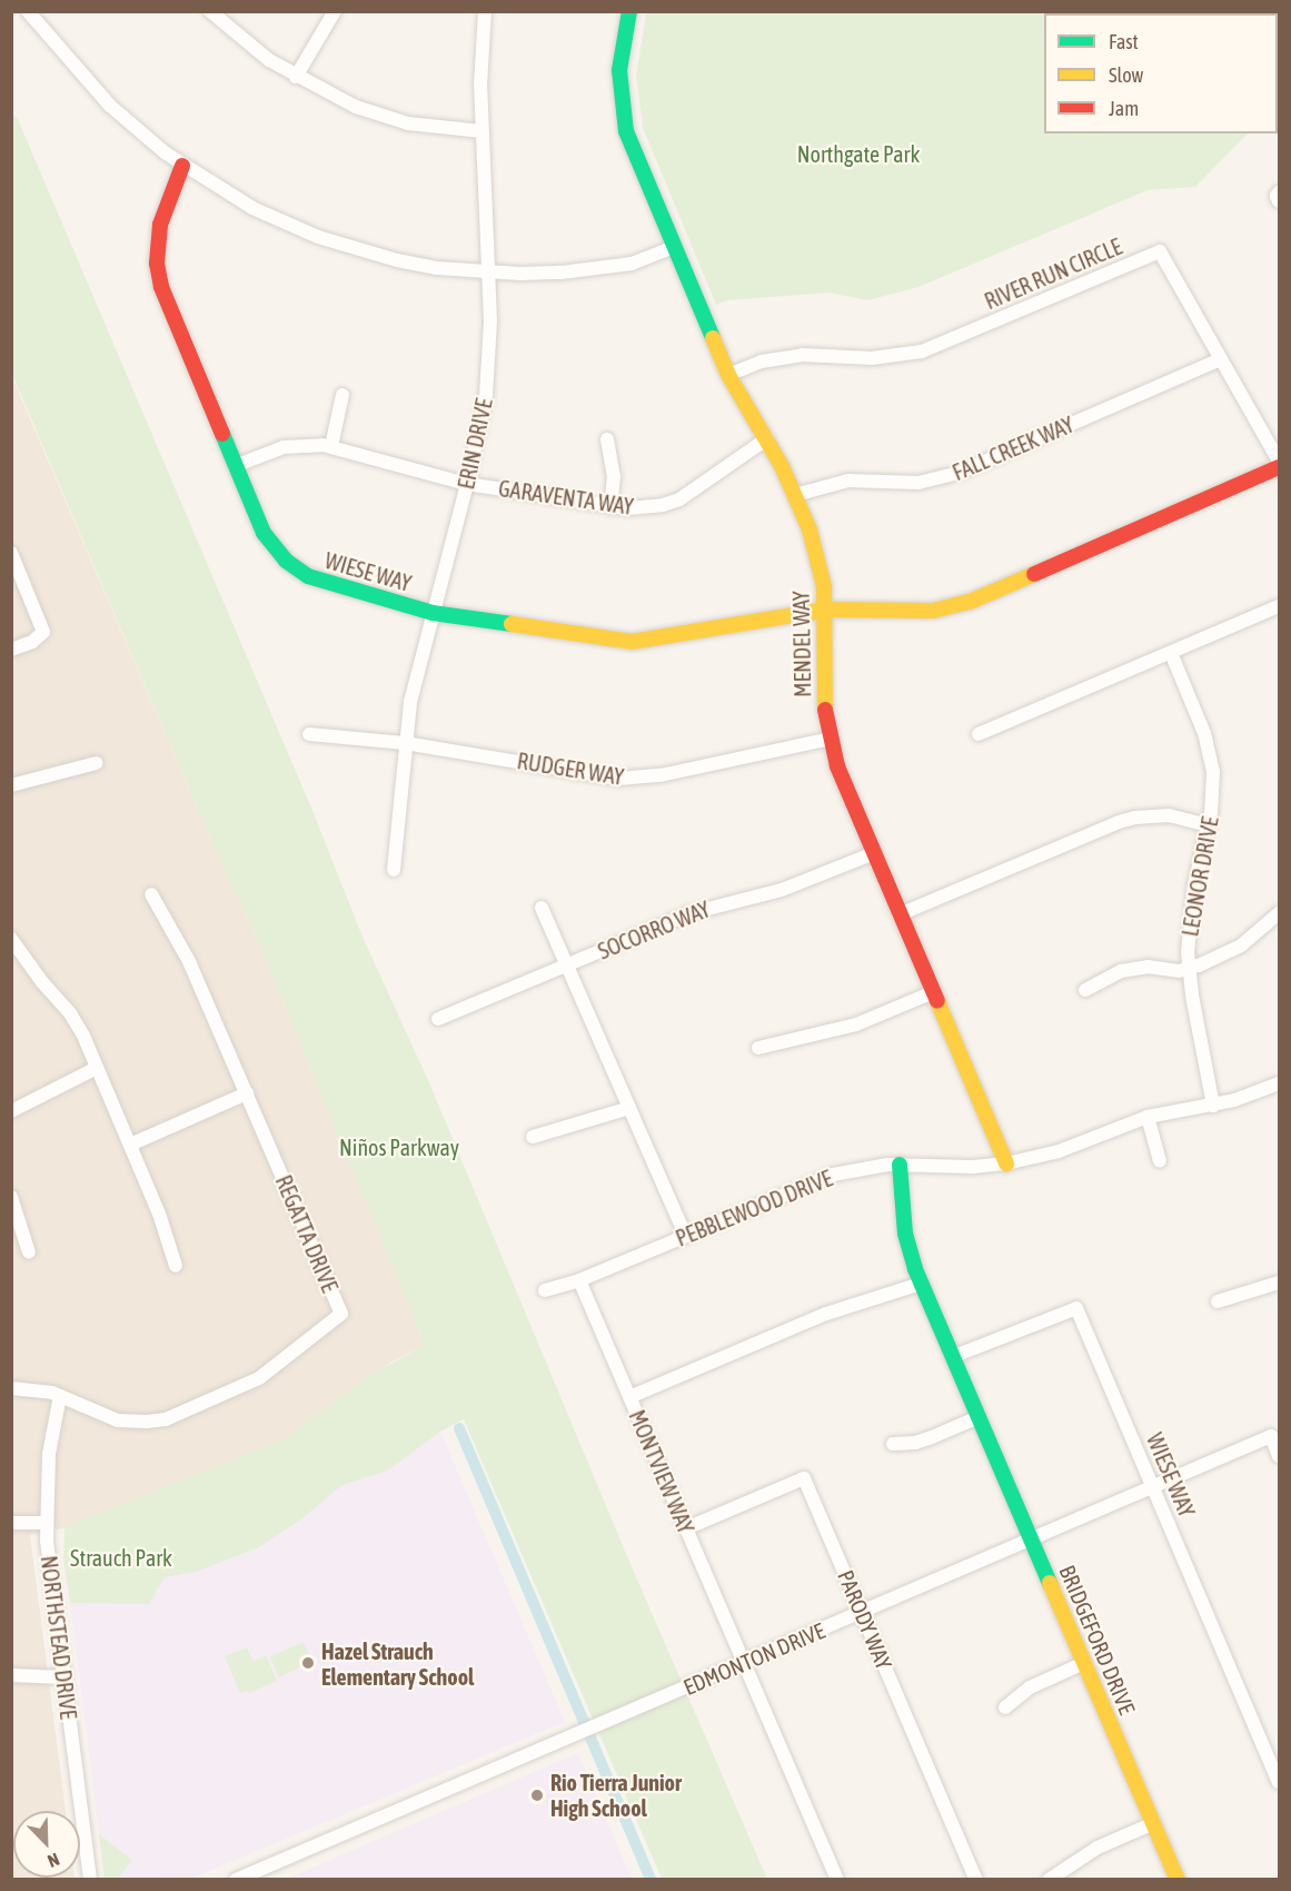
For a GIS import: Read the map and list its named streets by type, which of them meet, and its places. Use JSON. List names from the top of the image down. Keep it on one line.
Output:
{"streets":{"street":["RIVER RUN CIRCLE","ERIN DRIVE","FALL CREEK WAY","GARAVENTA WAY","WIESE WAY","MENDEL WAY","RUDGER WAY","LEONOR DRIVE","SOCORRO WAY","PEBBLEWOOD DRIVE","REGATTA DRIVE","MONTVIEW WAY","PARODY WAY","NORTHSTEAD DRIVE","BRIDGEFORD DRIVE","EDMONTON DRIVE"]},"crossings":[["RIVER RUN CIRCLE","FALL CREEK WAY"],["RIVER RUN CIRCLE","MENDEL WAY"],["ERIN DRIVE","GARAVENTA WAY"],["ERIN DRIVE","WIESE WAY"],["ERIN DRIVE","RUDGER WAY"],["FALL CREEK WAY","MENDEL WAY"],["GARAVENTA WAY","WIESE WAY"],["GARAVENTA WAY","MENDEL WAY"],["WIESE WAY","MENDEL WAY"],["WIESE WAY","BRIDGEFORD DRIVE"],["WIESE WAY","EDMONTON DRIVE"],["MENDEL WAY","RUDGER WAY"],["MENDEL WAY","SOCORRO WAY"],["MENDEL WAY","PEBBLEWOOD DRIVE"],["LEONOR DRIVE","PEBBLEWOOD DRIVE"],["PEBBLEWOOD DRIVE","MONTVIEW WAY"],["PEBBLEWOOD DRIVE","BRIDGEFORD DRIVE"],["REGATTA DRIVE","NORTHSTEAD DRIVE"],["MONTVIEW WAY","PARODY WAY"],["MONTVIEW WAY","EDMONTON DRIVE"],["PARODY WAY","EDMONTON DRIVE"],["BRIDGEFORD DRIVE","EDMONTON DRIVE"]],"parks":["Northgate Park","Niños Parkway","Strauch Park"],"places":["Hazel Strauch Elementary School","Rio Tierra Junior High School"],"legend":["Fast","Slow","Jam"],"north":"bottom right"}
